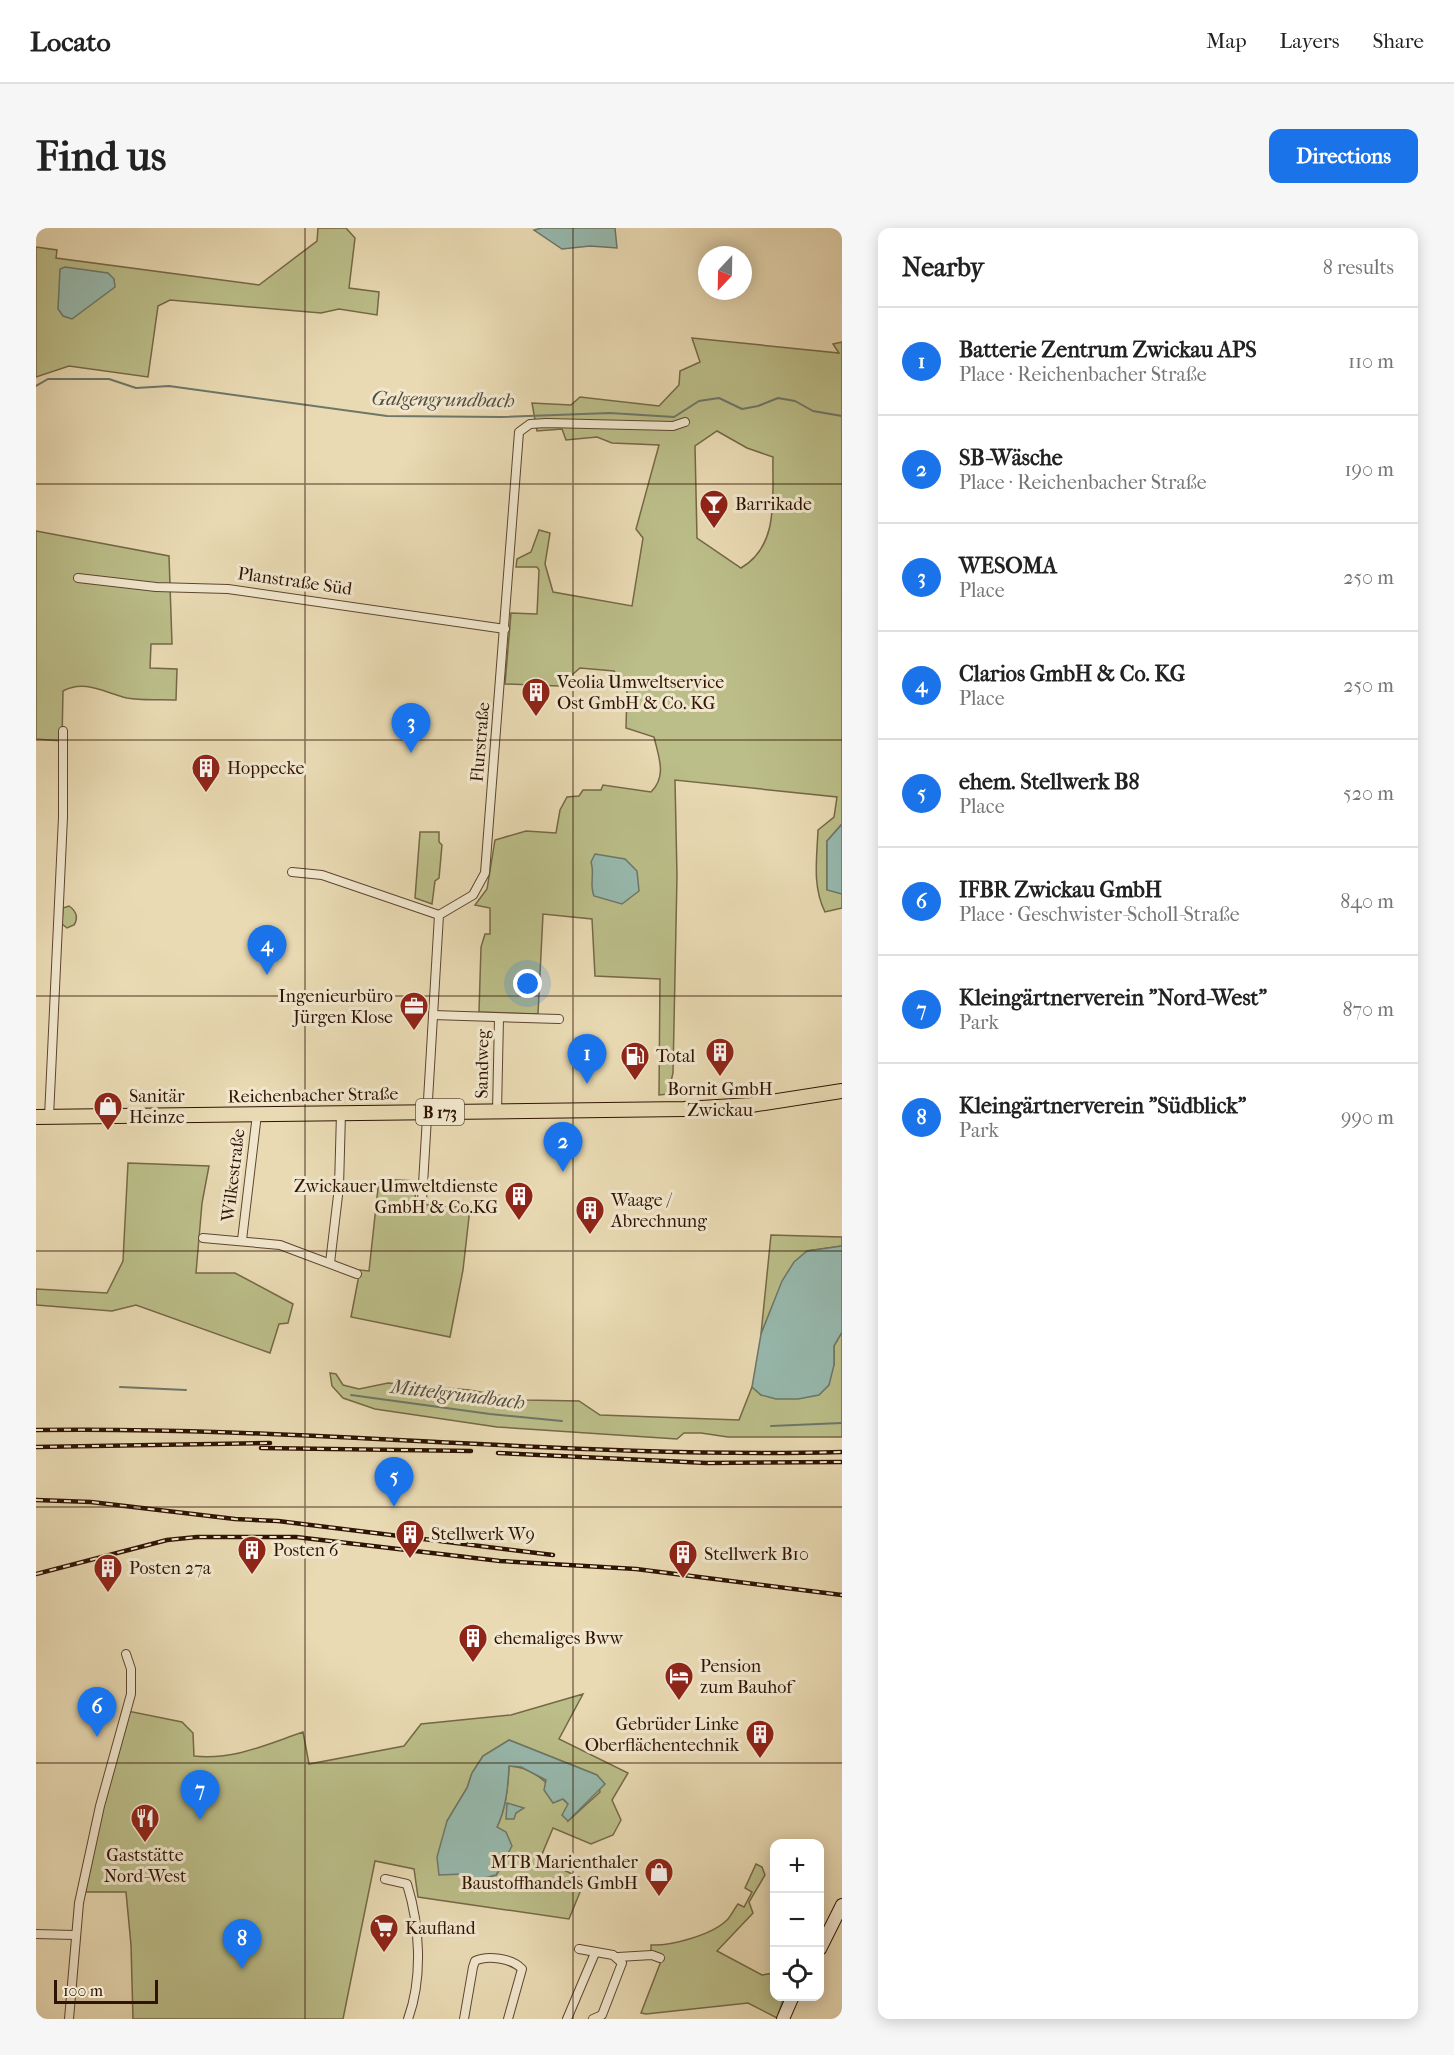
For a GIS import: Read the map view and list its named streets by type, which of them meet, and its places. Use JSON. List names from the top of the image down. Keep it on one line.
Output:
{"streets":{"main road":["Reichenbacher Straße","B 173"],"street":["Planstraße Süd","Flurstraße","Sandweg","Wilkestraße"]},"crossings":[["Planstraße Süd","Flurstraße"],["Sandweg","Reichenbacher Straße"],["Reichenbacher Straße","Wilkestraße"]],"water":["Galgengrundbach","Mittelgrundbach"],"places":{"bar":["Barrikade"],"building":["Veolia Umweltservice Ost GmbH & Co. KG","Hoppecke","Bornit GmbH Zwickau","Zwickauer Umweltdienste GmbH & Co.KG","Waage / Abrechnung","Stellwerk W9","Posten 6","Stellwerk B10","Posten 27a","ehemaliges Bww","Gebrüder Linke Oberflächentechnik"],"office":["Ingenieurbüro Jürgen Klose"],"fuel station":["Total"],"shop":["Sanitär Heinze","MTB Marienthaler Baustoffhandels GmbH"],"hotel":["Pension zum Bauhof"],"restaurant":["Gaststätte Nord-West"],"supermarket":["Kaufland"]},"scale_bar":"100 m","north":"bottom","page":{"header":"Locato","nav":["Map","Layers","Share"],"buttons":"Directions","title":"Find us","heading":["Nearby","8 results"],"list":[{"mark":"1","name":"Batterie Zentrum Zwickau APS","note":"Place · Reichenbacher Straße","value":"110 m"},{"mark":"2","name":"SB-Wäsche","note":"Place · Reichenbacher Straße","value":"190 m"},{"mark":"3","name":"WESOMA","note":"Place","value":"250 m"},{"mark":"4","name":"Clarios GmbH & Co. KG","note":"Place","value":"250 m"},{"mark":"5","name":"ehem. Stellwerk B8","note":"Place","value":"520 m"},{"mark":"6","name":"IFBR Zwickau GmbH","note":"Place · Geschwister-Scholl-Straße","value":"840 m"},{"mark":"7","name":"Kleingärtnerverein \"Nord-West\"","note":"Park","value":"870 m"},{"mark":"8","name":"Kleingärtnerverein \"Südblick\"","note":"Park","value":"990 m"}],"pins":["3","4","1","2","5","6","7","8"],"map_buttons":["+","−"],"scale":"100 m"}}
